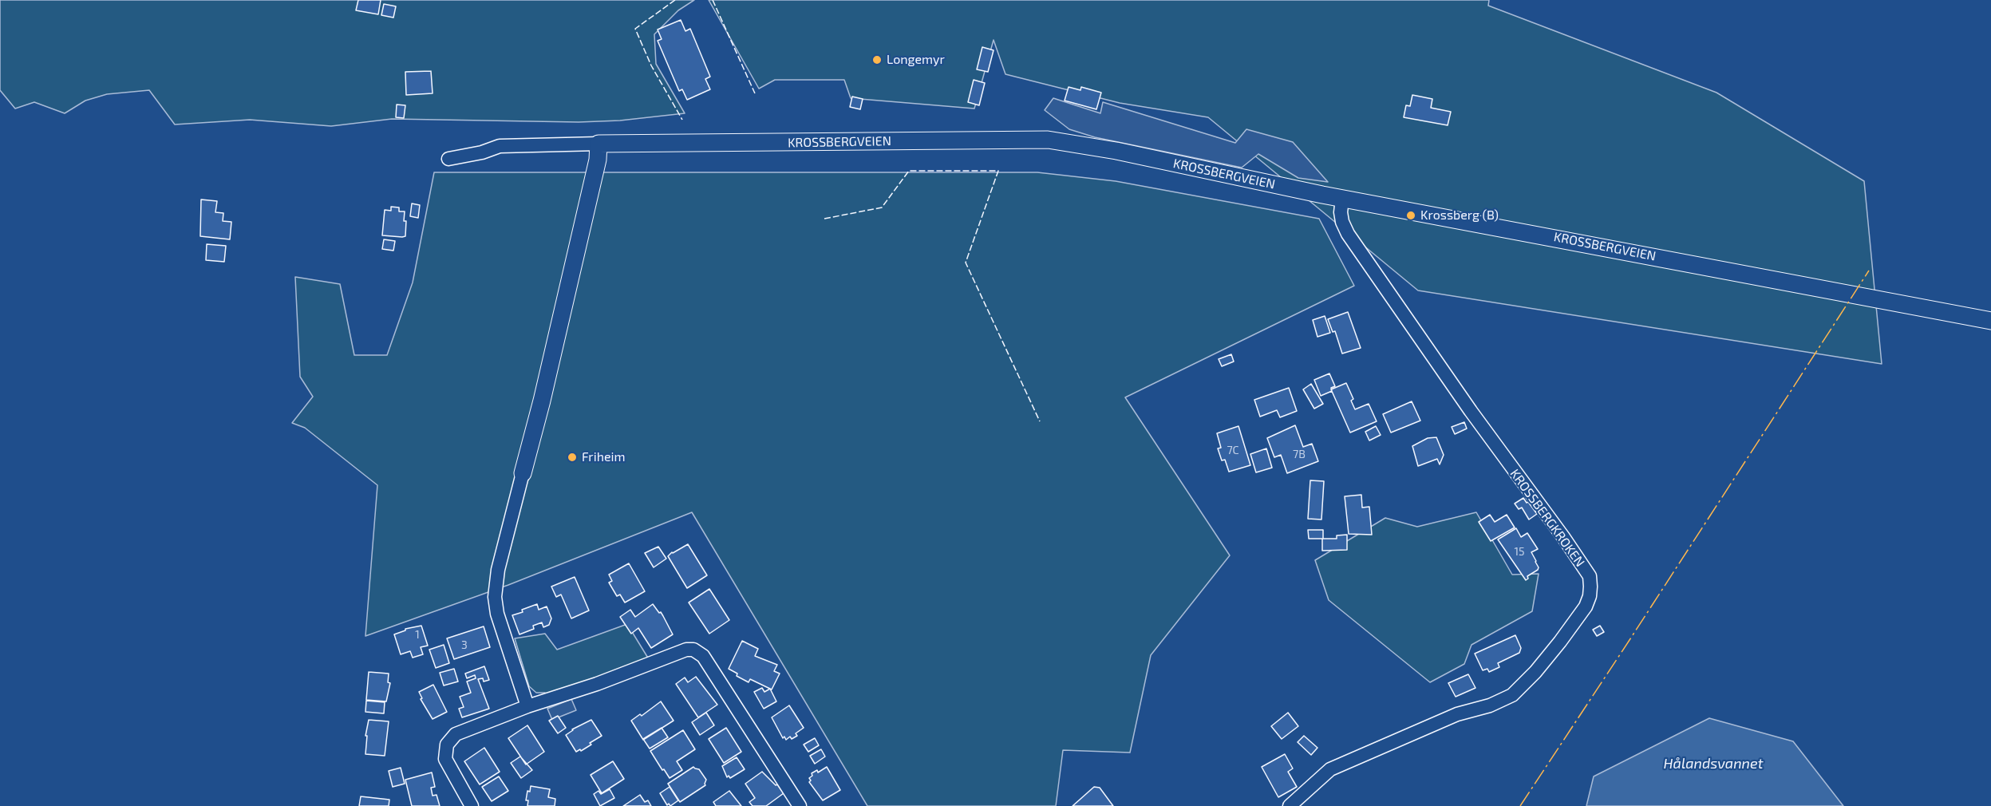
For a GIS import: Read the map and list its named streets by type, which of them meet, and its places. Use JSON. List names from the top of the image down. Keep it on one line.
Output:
{"streets":{"street":["KROSSBERGVEIEN","KROSSBERGKROKEN"]},"crossings":[["KROSSBERGVEIEN","KROSSBERGKROKEN"]],"water":["Hålandsvannet"],"places":["Longemyr","Krossberg (B)","Friheim"],"house_numbers":["7C","7B","15","1","3"]}
